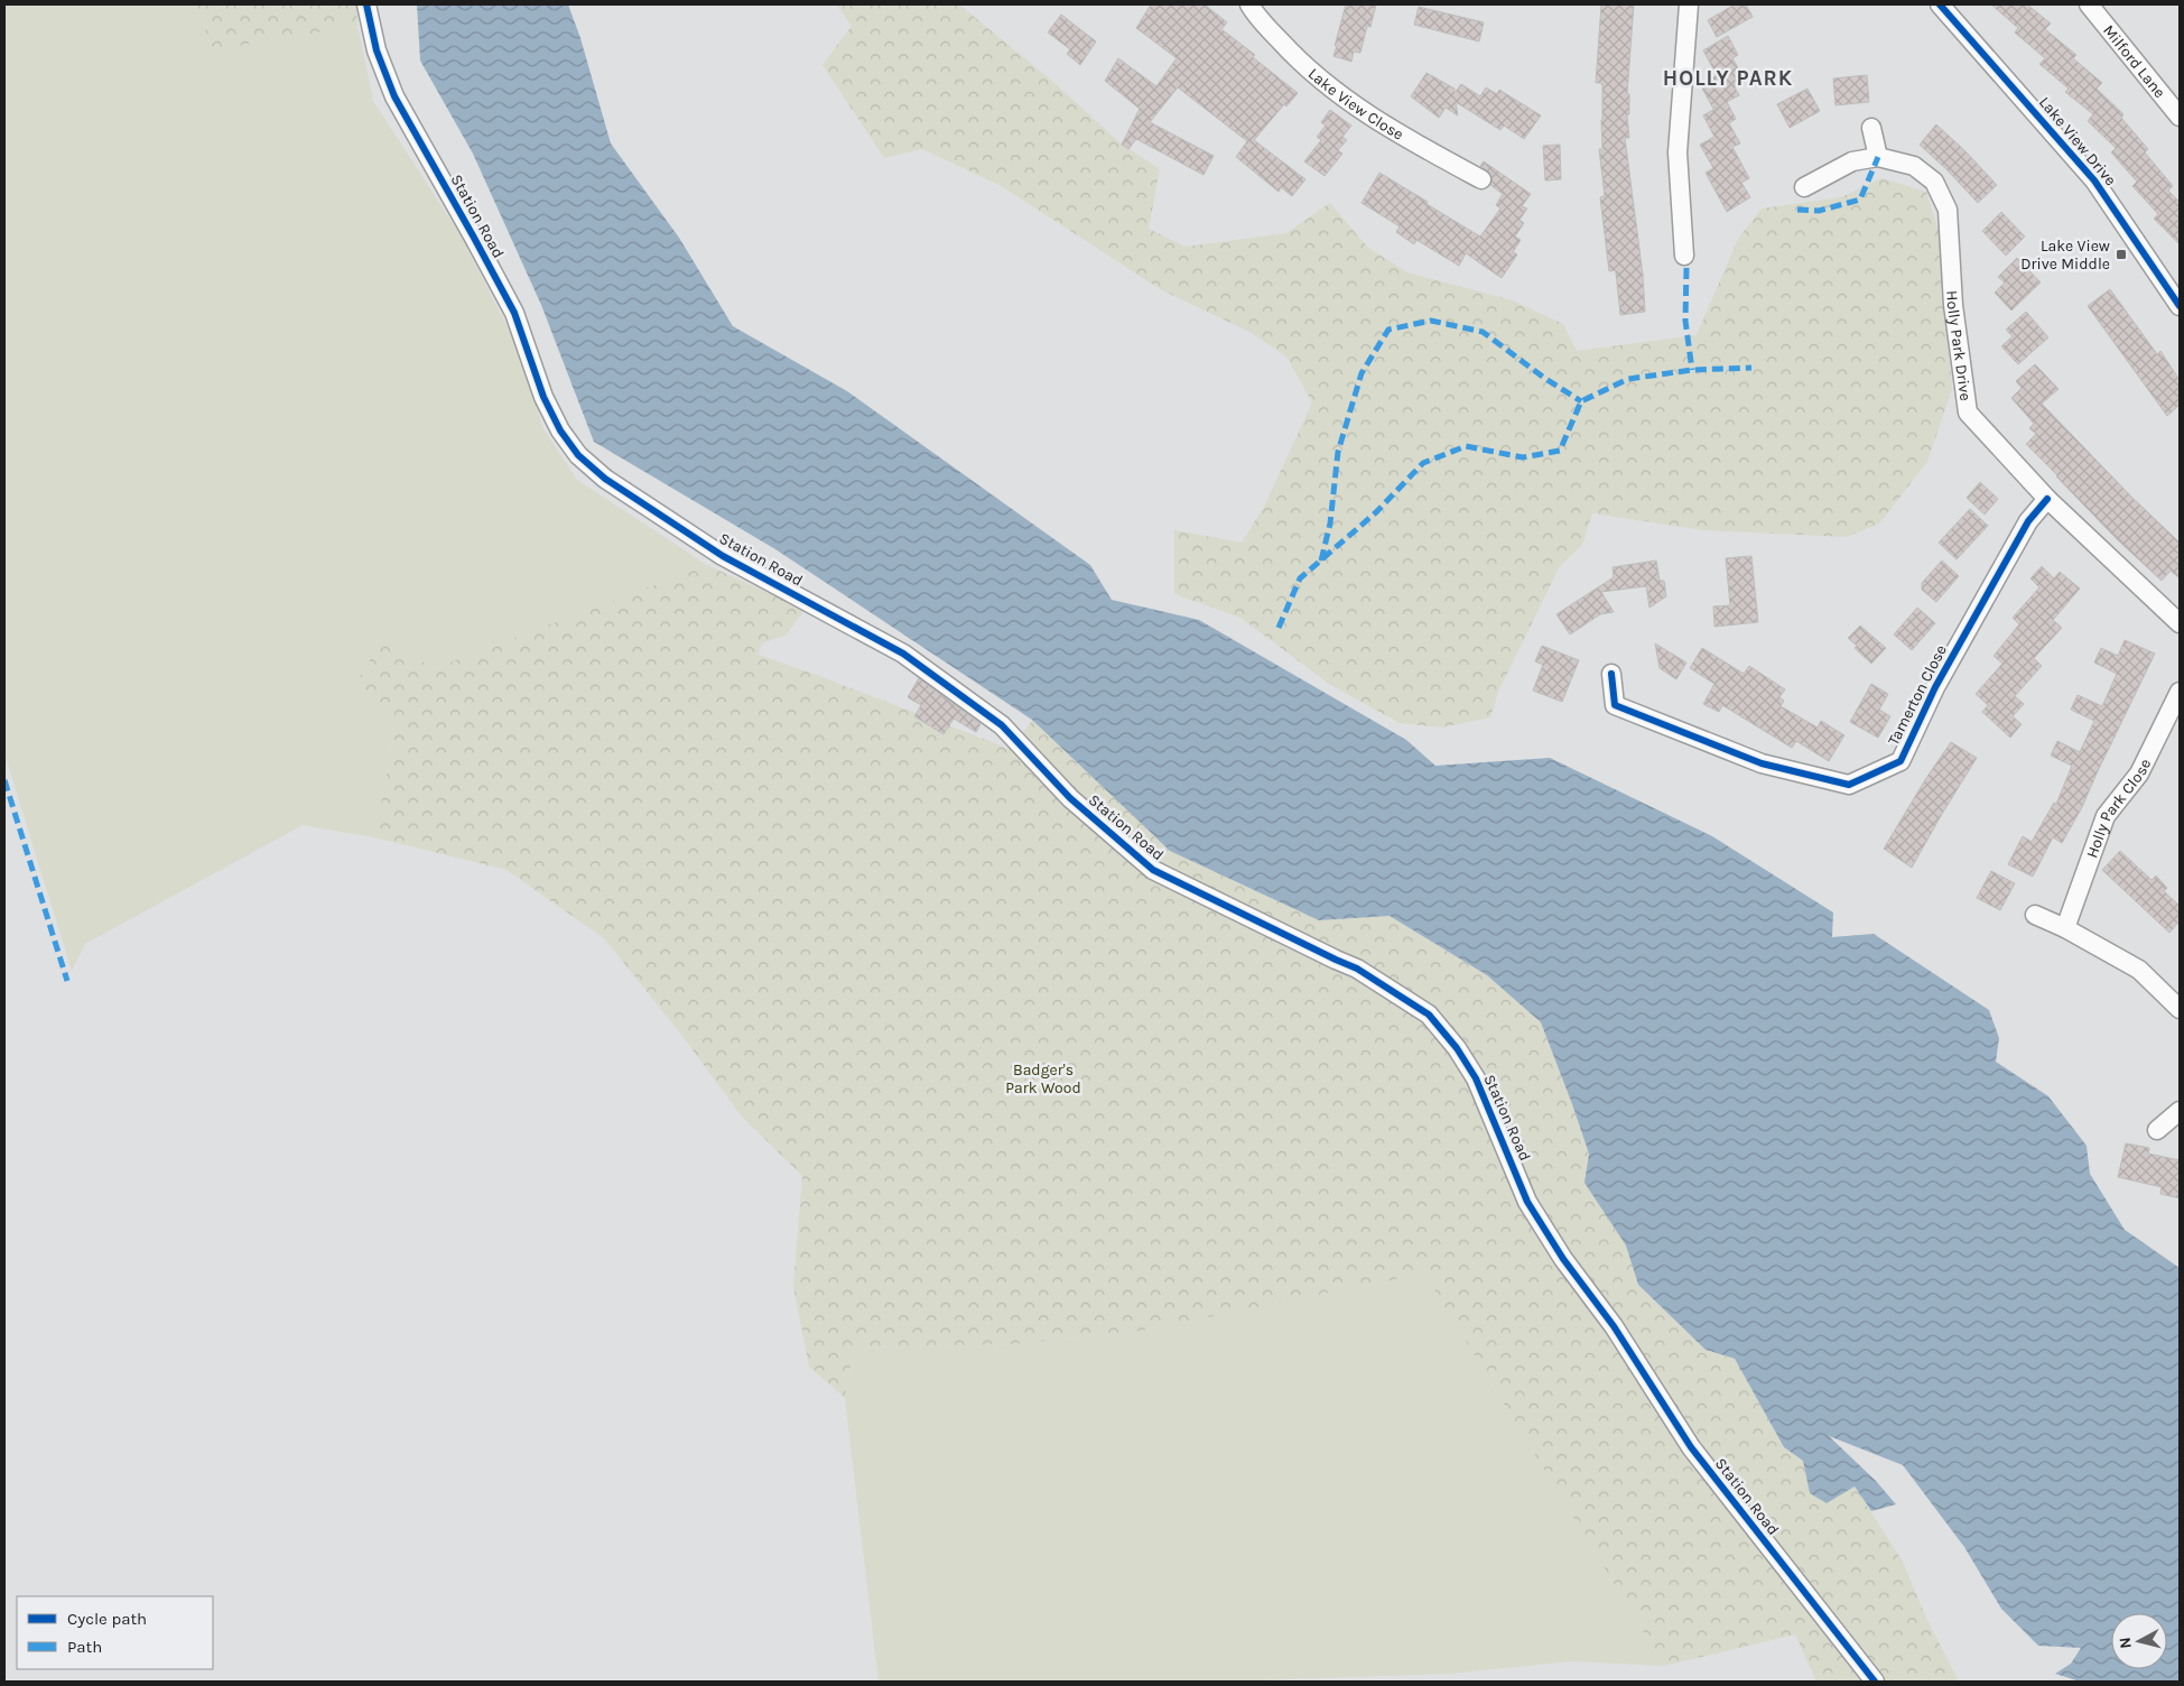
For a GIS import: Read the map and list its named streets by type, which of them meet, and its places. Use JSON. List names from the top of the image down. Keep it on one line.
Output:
{"streets":{"street":["Milford Lane","Lake View Close","Lake View Drive","Station Road","Holly Park Drive","Tamerton Close","Holly Park Close"]},"crossings":[["Holly Park Drive","Tamerton Close"]],"districts":["HOLLY PARK"],"parks":["Badger's Park Wood"],"places":{"transit":["Lake View Drive Middle"]},"legend":["Cycle path","Path"],"north":"left"}
